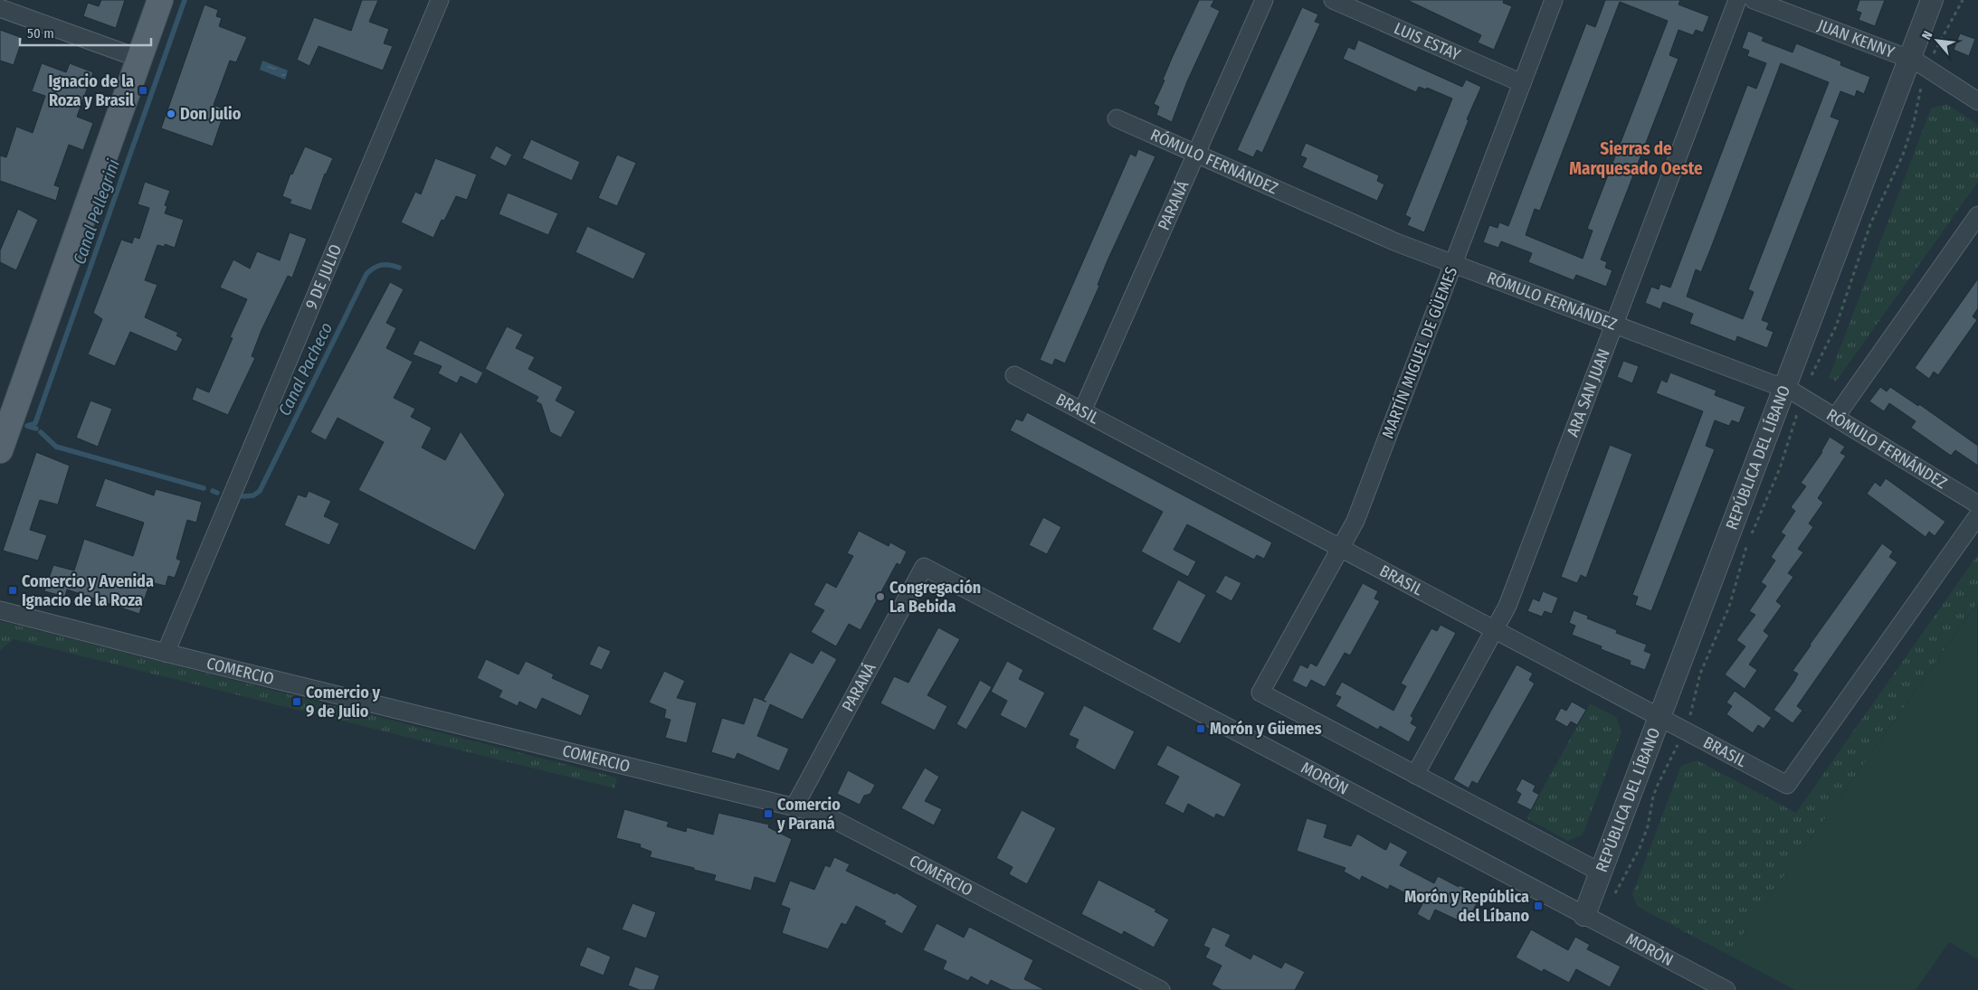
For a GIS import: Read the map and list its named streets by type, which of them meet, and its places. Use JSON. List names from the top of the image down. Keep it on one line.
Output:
{"streets":{"street":["JUAN KENNY","LUIS ESTAY","RÓMULO FERNÁNDEZ","PARANÁ","9 DE JULIO","MARTÍN MIGUEL DE GÜEMES","ARA SAN JUAN","BRASIL","REPÚBLICA DEL LÍBANO","COMERCIO","MORÓN"]},"crossings":[["JUAN KENNY","REPÚBLICA DEL LÍBANO"],["LUIS ESTAY","MARTÍN MIGUEL DE GÜEMES"],["RÓMULO FERNÁNDEZ","PARANÁ"],["RÓMULO FERNÁNDEZ","MARTÍN MIGUEL DE GÜEMES"],["RÓMULO FERNÁNDEZ","ARA SAN JUAN"],["RÓMULO FERNÁNDEZ","REPÚBLICA DEL LÍBANO"],["PARANÁ","BRASIL"],["PARANÁ","COMERCIO"],["PARANÁ","MORÓN"],["9 DE JULIO","COMERCIO"],["MARTÍN MIGUEL DE GÜEMES","ARA SAN JUAN"],["MARTÍN MIGUEL DE GÜEMES","BRASIL"],["ARA SAN JUAN","BRASIL"],["BRASIL","REPÚBLICA DEL LÍBANO"],["REPÚBLICA DEL LÍBANO","MORÓN"]],"districts":["Sierras de Marquesado Oeste"],"water":["Canal Pellegrini","Canal Pacheco"],"places":{"transit":["Ignacio de la Roza y Brasil","Comercio y Avenida Ignacio de la Roza","Comercio y 9 de Julio","Morón y Güemes","Comercio y Paraná","Morón y República del Líbano"],"other":["Don Julio","Congregación La Bebida"]},"scale_bar":"50 m","north":"top left"}
